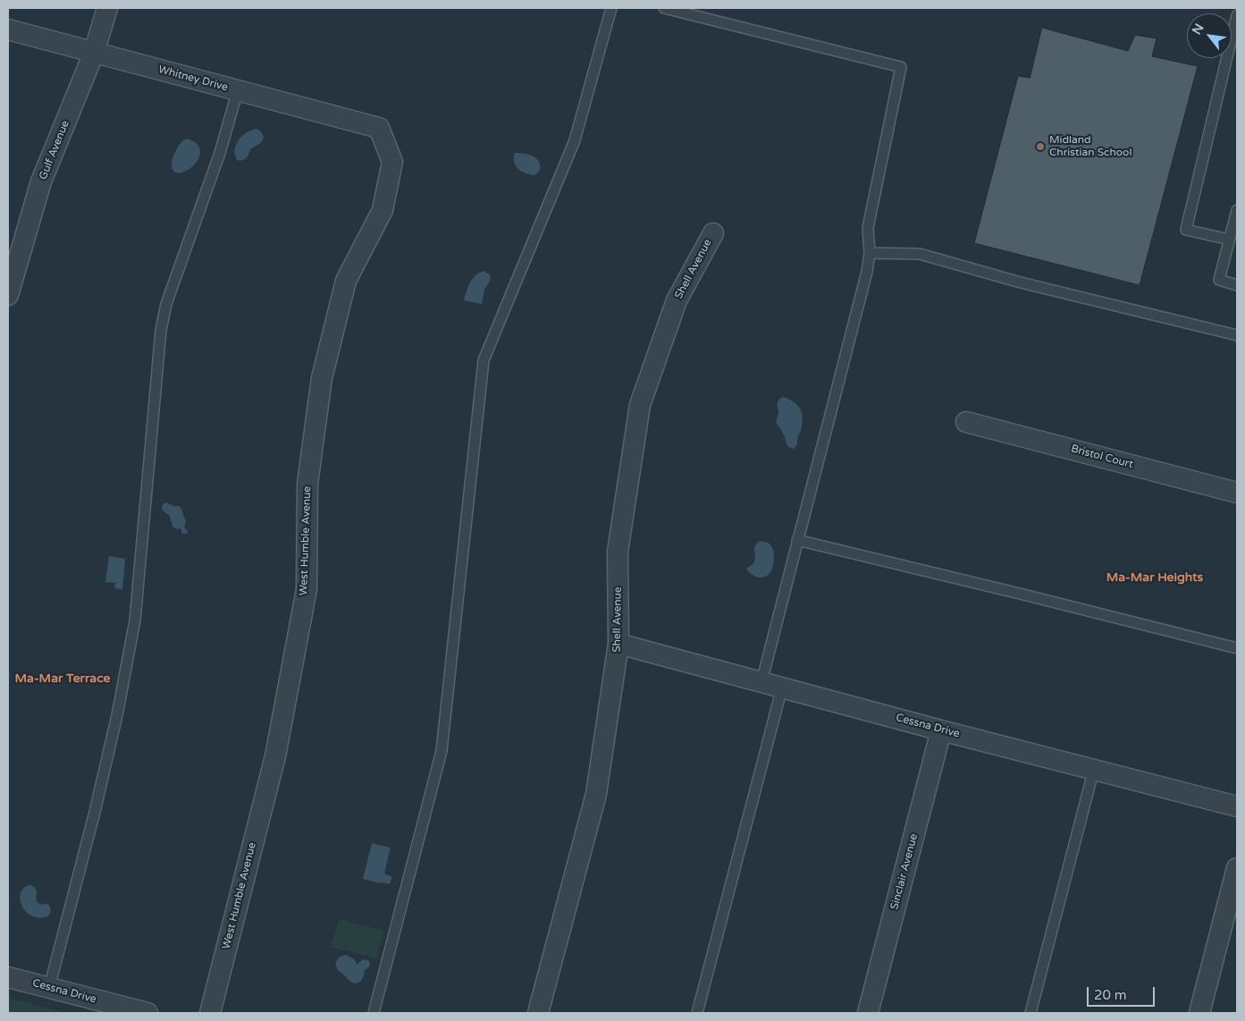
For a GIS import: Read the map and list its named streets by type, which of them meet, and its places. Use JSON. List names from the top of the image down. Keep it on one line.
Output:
{"streets":{"street":["Whitney Drive","Gulf Avenue","Shell Avenue","Bristol Court","West Humble Avenue","Cessna Drive","Sinclair Avenue"]},"crossings":[["Whitney Drive","Gulf Avenue"],["Whitney Drive","West Humble Avenue"],["Shell Avenue","Cessna Drive"],["Cessna Drive","Sinclair Avenue"]],"districts":["Ma-Mar Heights","Ma-Mar Terrace"],"places":["Midland Christian School"],"scale_bar":"20 m","north":"top left"}
